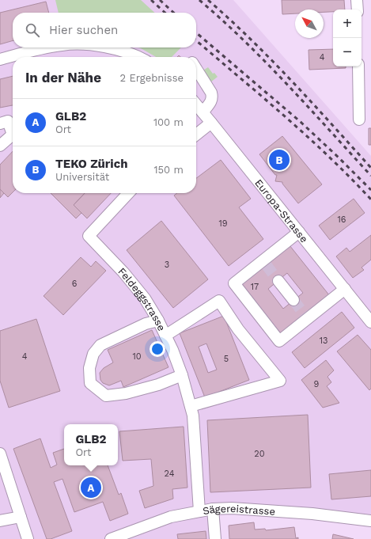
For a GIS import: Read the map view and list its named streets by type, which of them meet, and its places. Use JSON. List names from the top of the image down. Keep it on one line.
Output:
{"streets":{"street":["Europa-Strasse","Feldeggstrasse","Sägereistrasse"]},"crossings":[["Feldeggstrasse","Sägereistrasse"]],"house_numbers":["4","16","19","3","6","17","13","4","10","5","9","20","24"],"north":"top left","page":{"map_buttons":["+","−"],"search":"Hier suchen","heading":["In der Nähe","2 Ergebnisse"],"list":[{"mark":"A","name":"GLB2","note":"Ort","value":"100 m"},{"mark":"B","name":"TEKO Zürich","note":"Universität","value":"150 m"}],"pins":["B","A"],"popup":["GLB2","Ort"]}}
